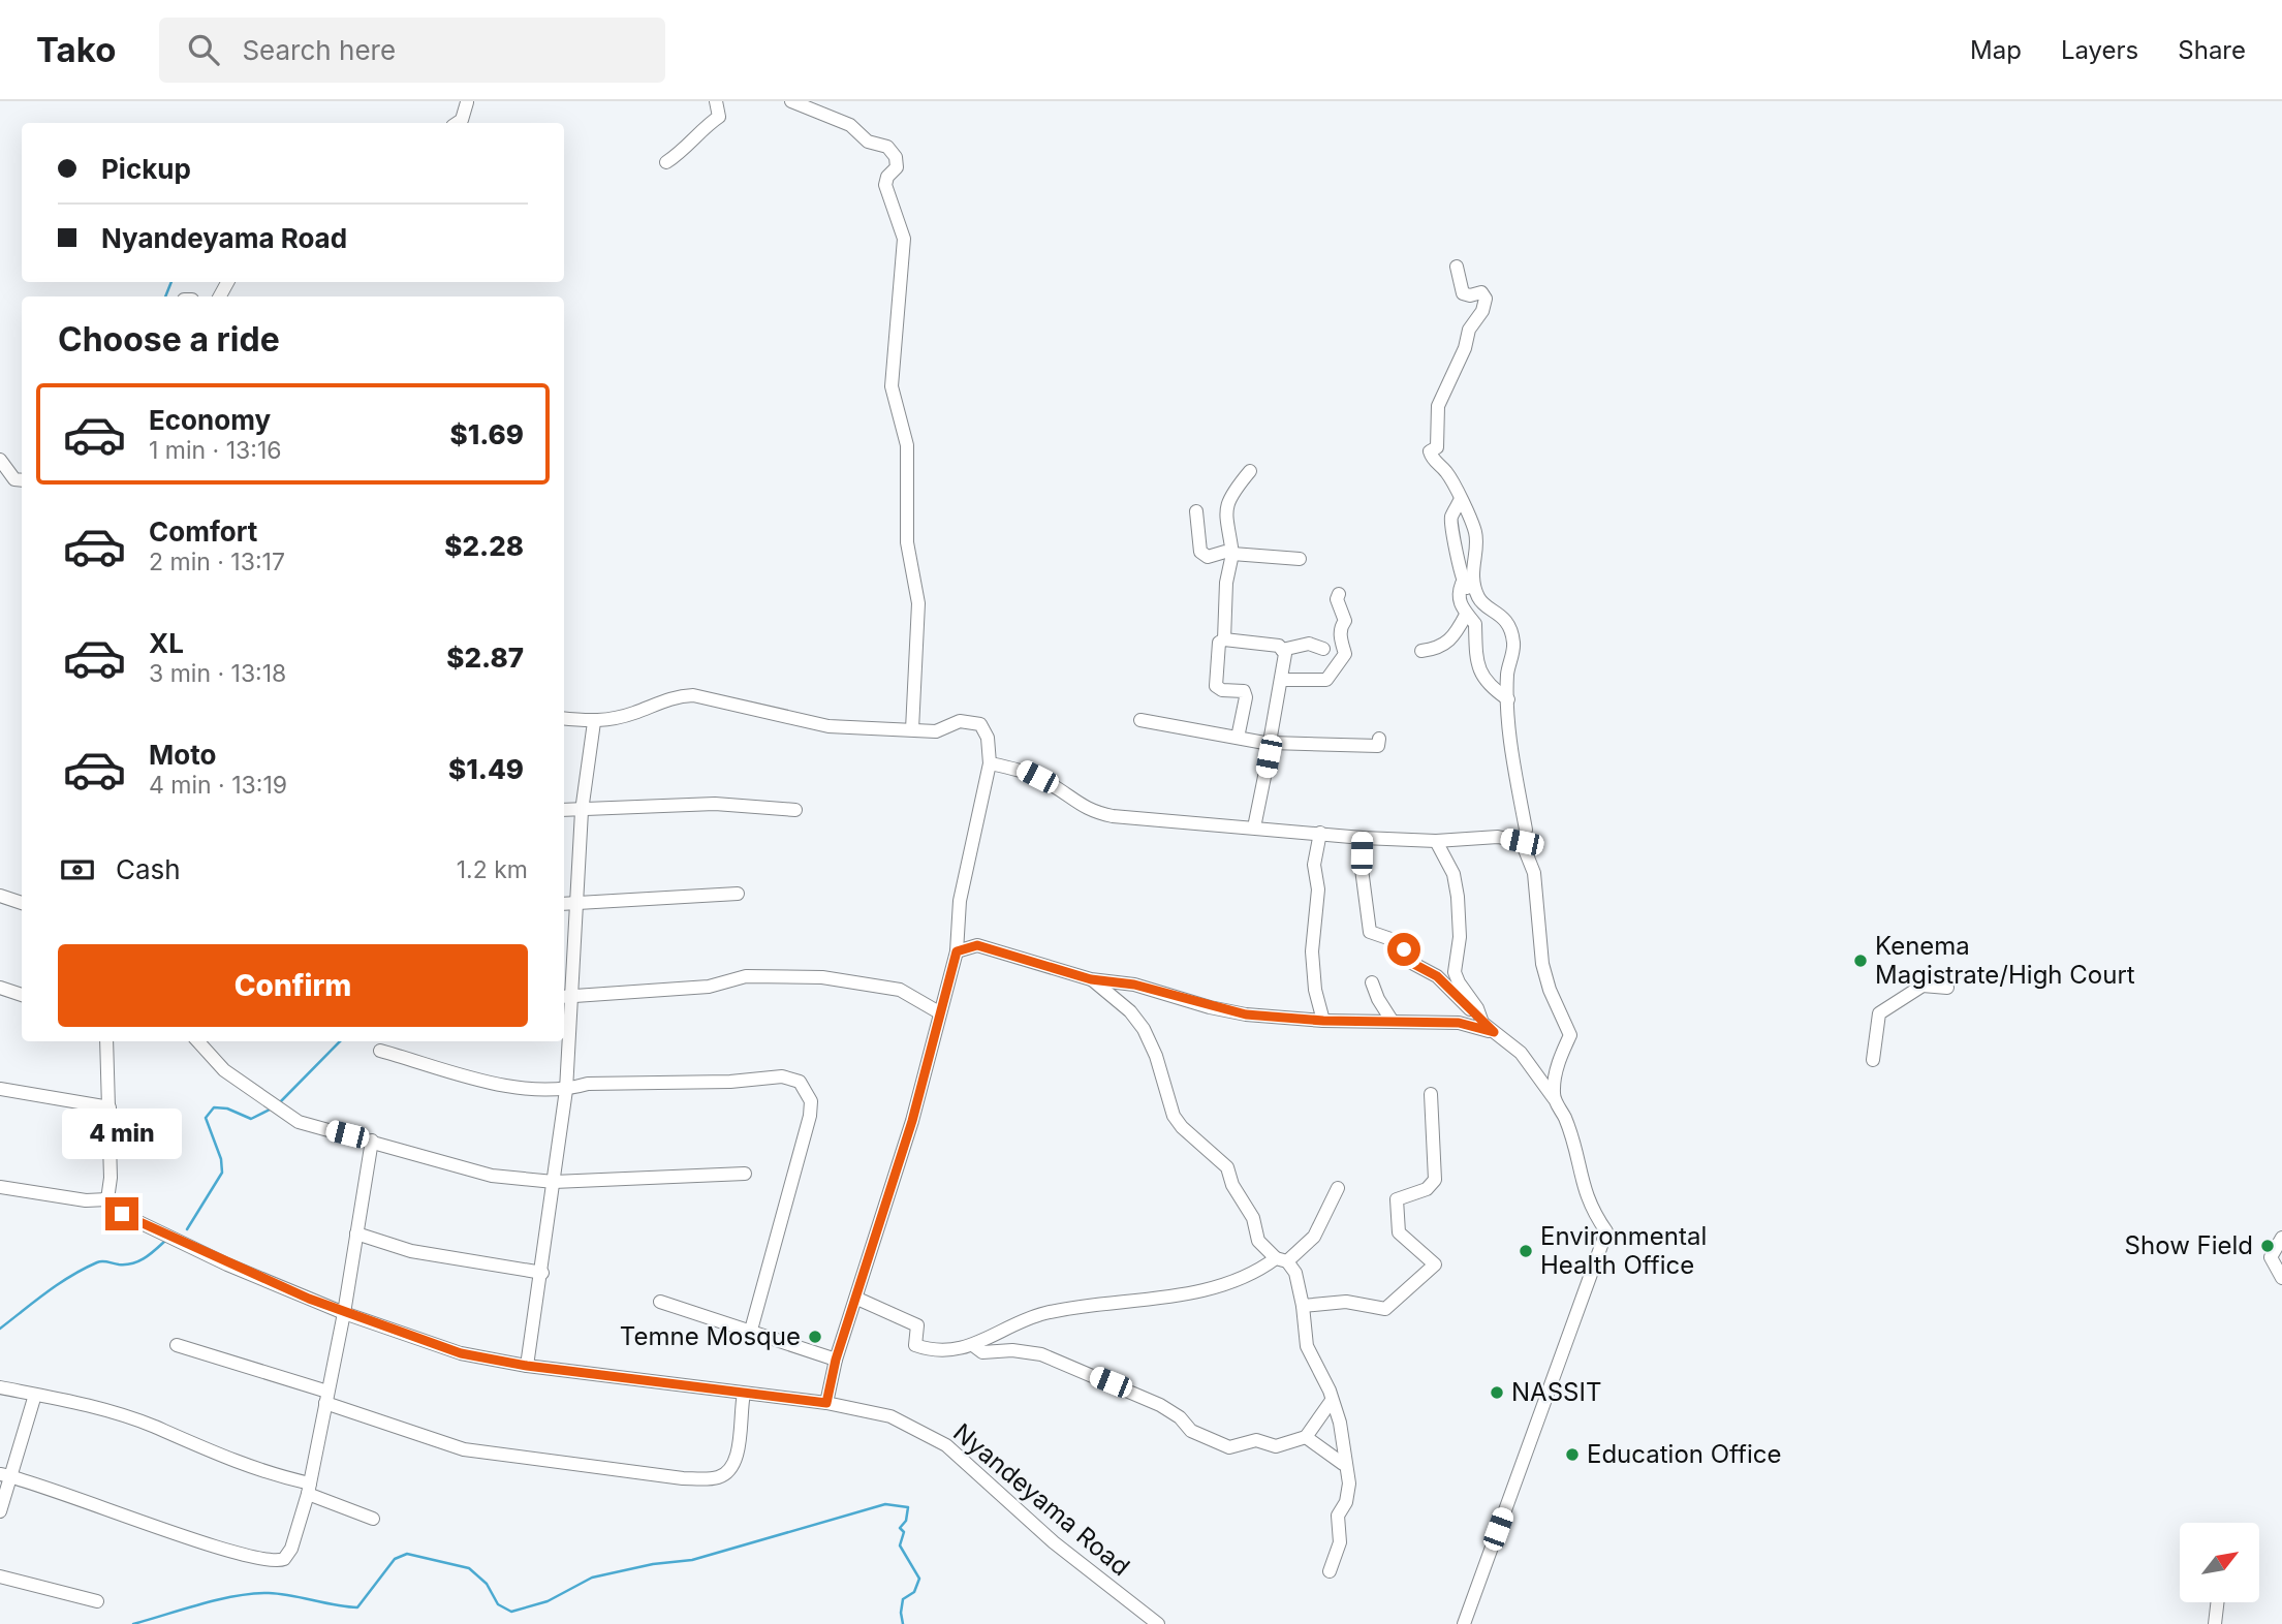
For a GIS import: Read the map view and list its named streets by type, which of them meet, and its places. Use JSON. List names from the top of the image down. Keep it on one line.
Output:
{"streets":{"street":["Nyandeyama Road"]},"places":["Kenema Magistrate/High Court","Show Field","Environmental Health Office","Temne Mosque","NASSIT","Education Office"],"north":"top right","page":{"header":"Tako","search":"Search here","nav":["Map","Layers","Share"],"banner":["Pickup","Nyandeyama Road"],"heading":"Choose a ride","list":[{"name":"Economy","note":"1 min · 13:16","value":"$1.69"},{"name":"Comfort","note":"2 min · 13:17","value":"$2.28"},{"name":"XL","note":"3 min · 13:18","value":"$2.87"},{"name":"Moto","note":"4 min · 13:19","value":"$1.49"}],"pay":["Cash","1.2 km"],"buttons":"Confirm","bubble":"4 min"}}
